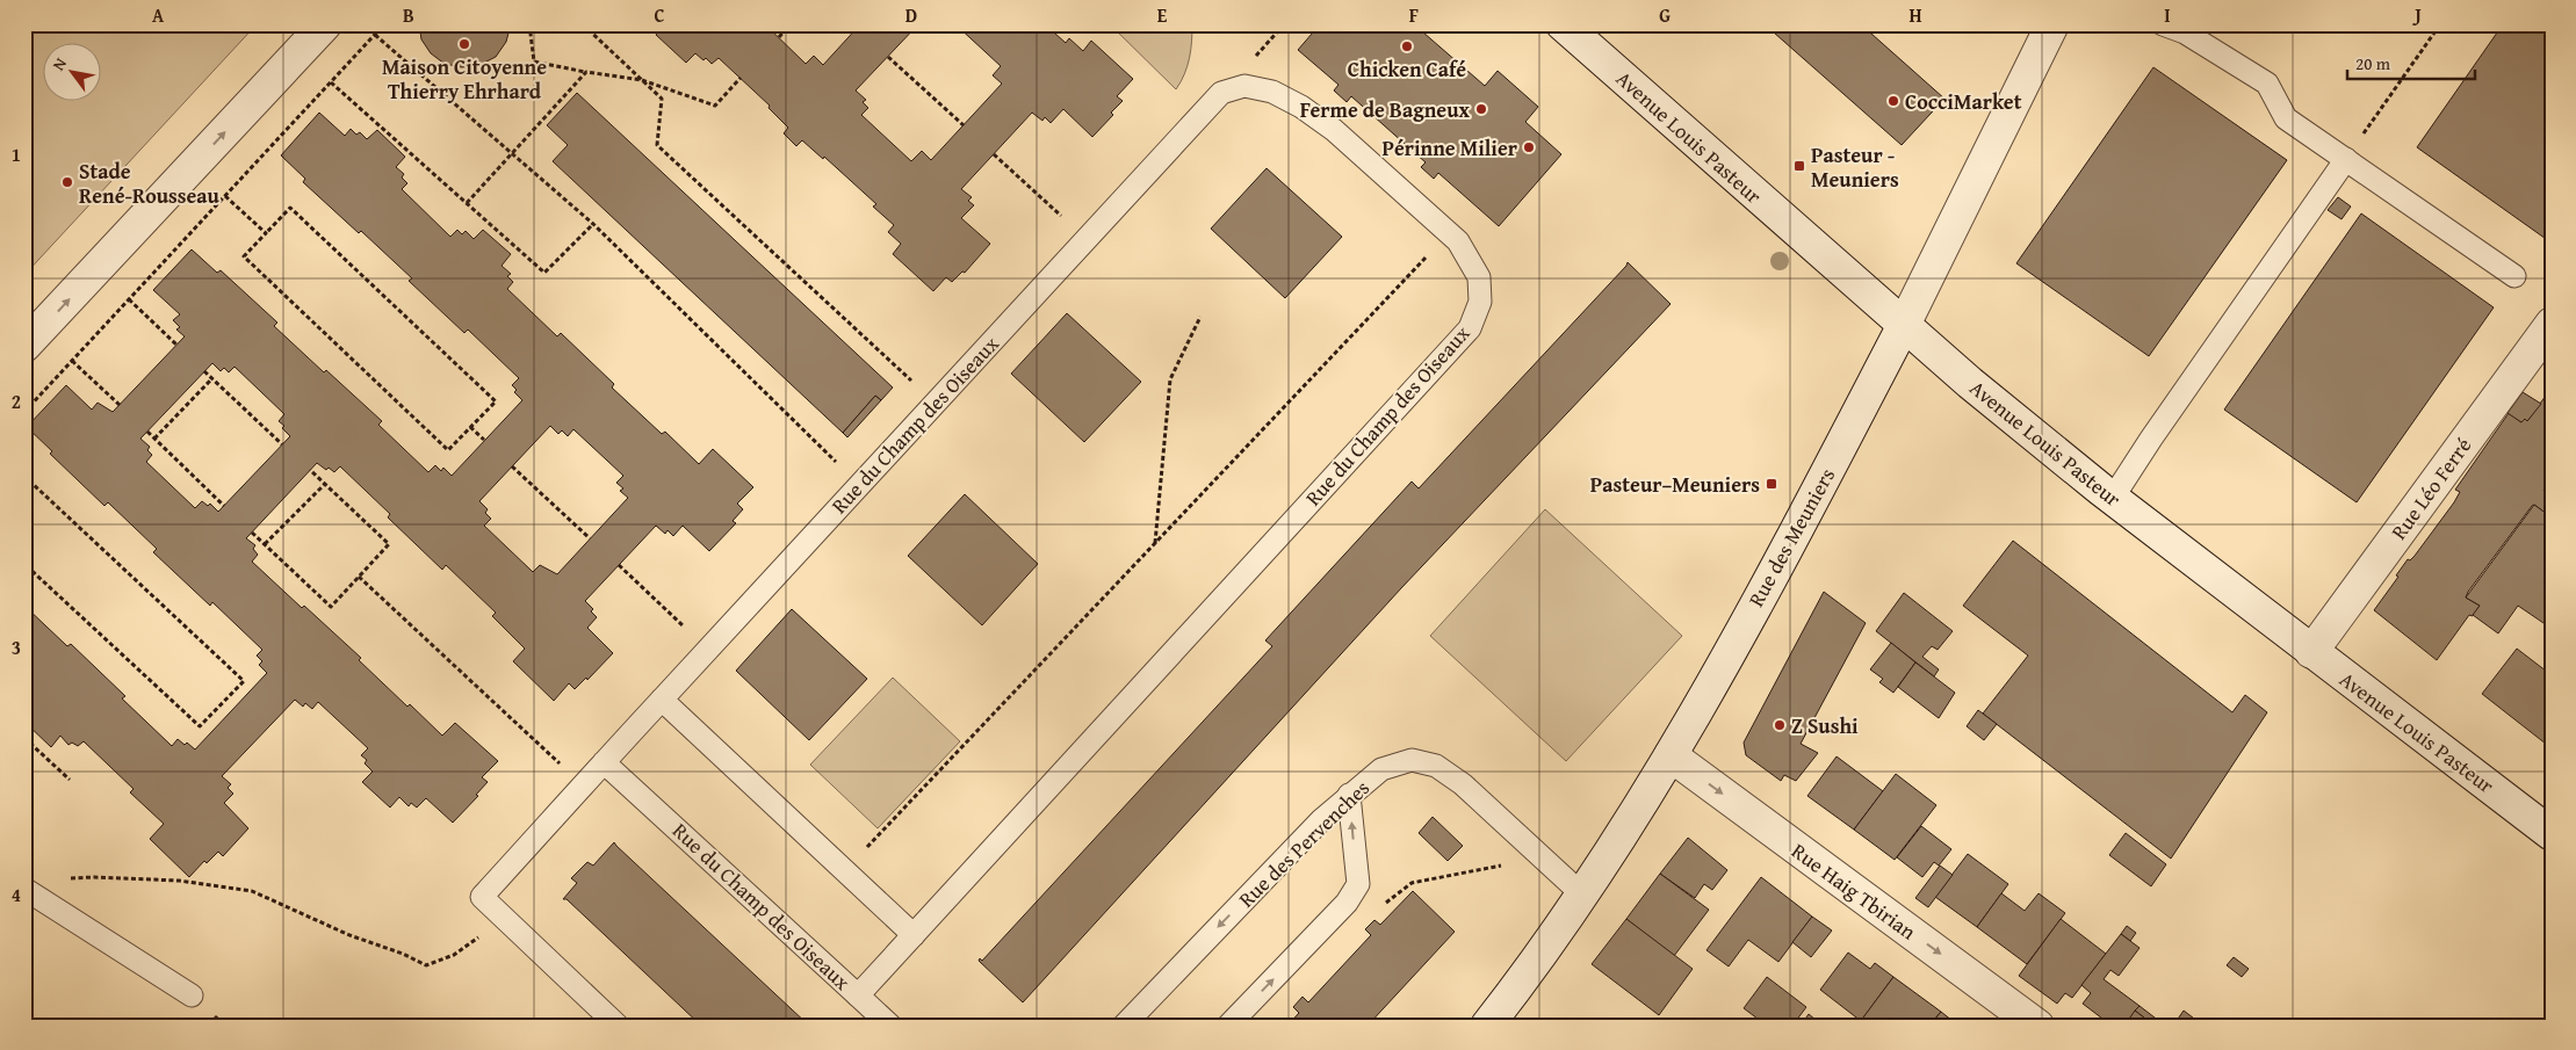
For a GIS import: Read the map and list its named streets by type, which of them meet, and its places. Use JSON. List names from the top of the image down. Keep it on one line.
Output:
{"streets":{"street":["Avenue Louis Pasteur","Rue Léo Ferré","Rue des Meuniers","Rue Haig Tbirian"],"lane":["Rue du Champ des Oiseaux","Rue des Pervenches"]},"crossings":[["Avenue Louis Pasteur","Rue Léo Ferré"],["Avenue Louis Pasteur","Rue des Meuniers"],["Rue des Meuniers","Rue des Pervenches"],["Rue des Meuniers","Rue Haig Tbirian"]],"one_way":["Rue Haig Tbirian"],"places":{"other":["Maison Citoyenne Thierry Ehrhard","Chicken Café","CocciMarket","Ferme de Bagneux","Périnne Milier","Stade René-Rousseau","Z Sushi"],"transit":["Pasteur - Meuniers","Pasteur–Meuniers"]},"scale_bar":"20 m","north":"top left","grid":{"columns":["A","B","C","D","E","F","G","H","I","J"],"rows":["1","2","3","4"]}}
